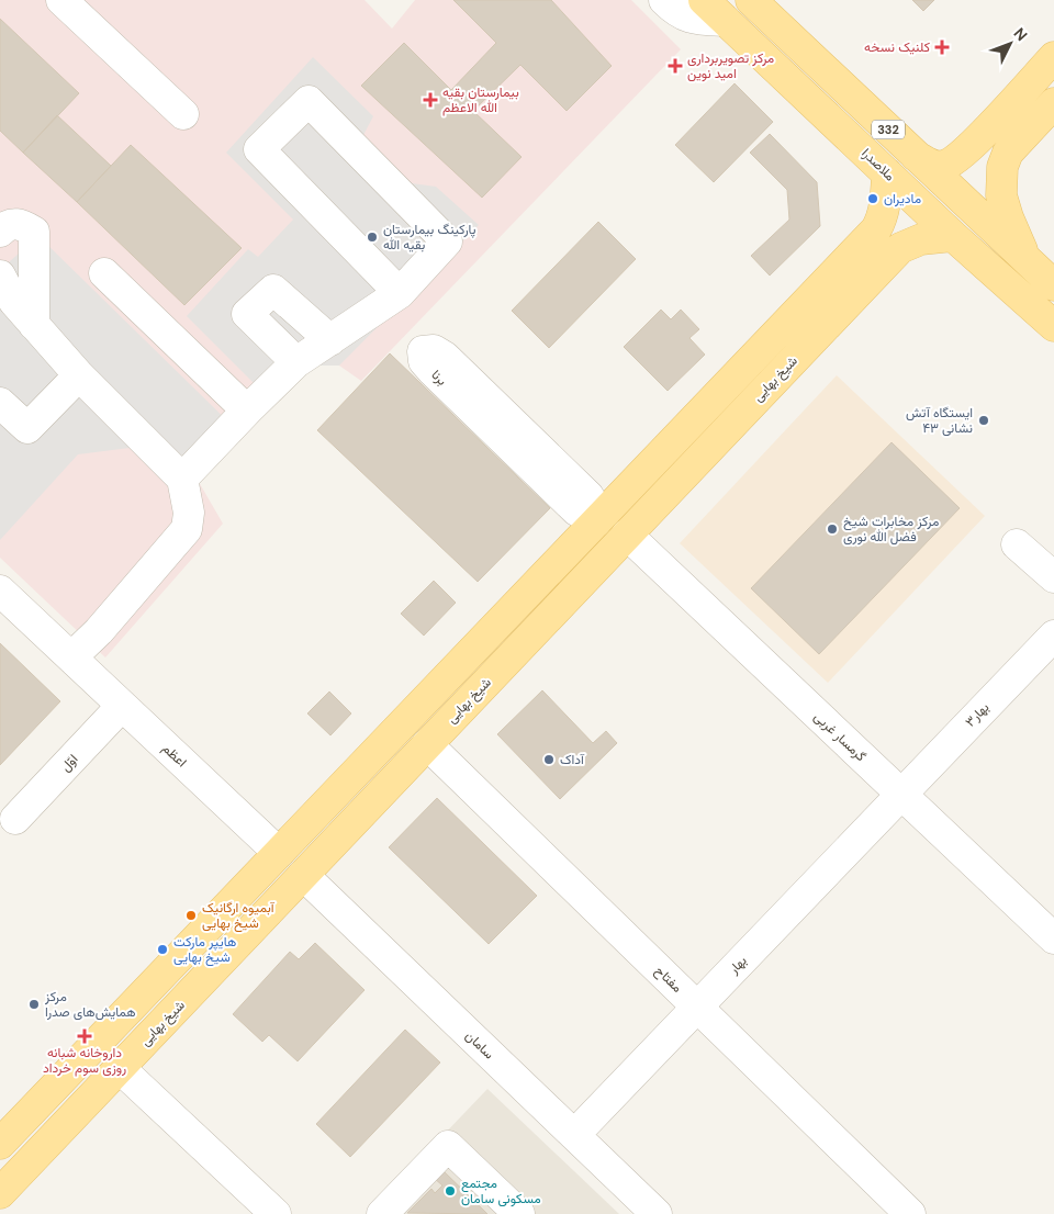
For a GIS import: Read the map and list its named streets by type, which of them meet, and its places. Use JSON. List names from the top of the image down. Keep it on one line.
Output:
{"streets":{"main road":["332","ملاصدرا","شیخ بهایی"],"street":["برنا","بهار۳","گرمسار غربی","اعظم","اوّل","بهار","مفتاح","سامان"]},"crossings":[["ملاصدرا","شیخ بهایی"],["شیخ بهایی","گرمسار غربی"],["شیخ بهایی","مفتاح"],["شیخ بهایی","سامان"],["بهار۳","گرمسار غربی"],["بهار۳","بهار"],["گرمسار غربی","بهار"],["اعظم","اوّل"],["بهار","مفتاح"],["بهار","سامان"]],"places":{"health":["کلنیک نسخه","مرکز تصویربرداری امید نوین","بیمارستان بقیه الله الاعظم","داروخانه شبانه روزی سوم خرداد"],"other":["مادیران","پارکینگ بیمارستان بقیه الله","ایستگاه آتش نشانی ۴۳","مرکز مخابرات شیخ فضل الله نوری","آداک","آبمیوه ارگانیک شیخ بهایی","هایپر مارکت شیخ بهایی","مرکز همایش‌های صدرا","مجتمع مسکونی سامان"]},"north":"top right"}
